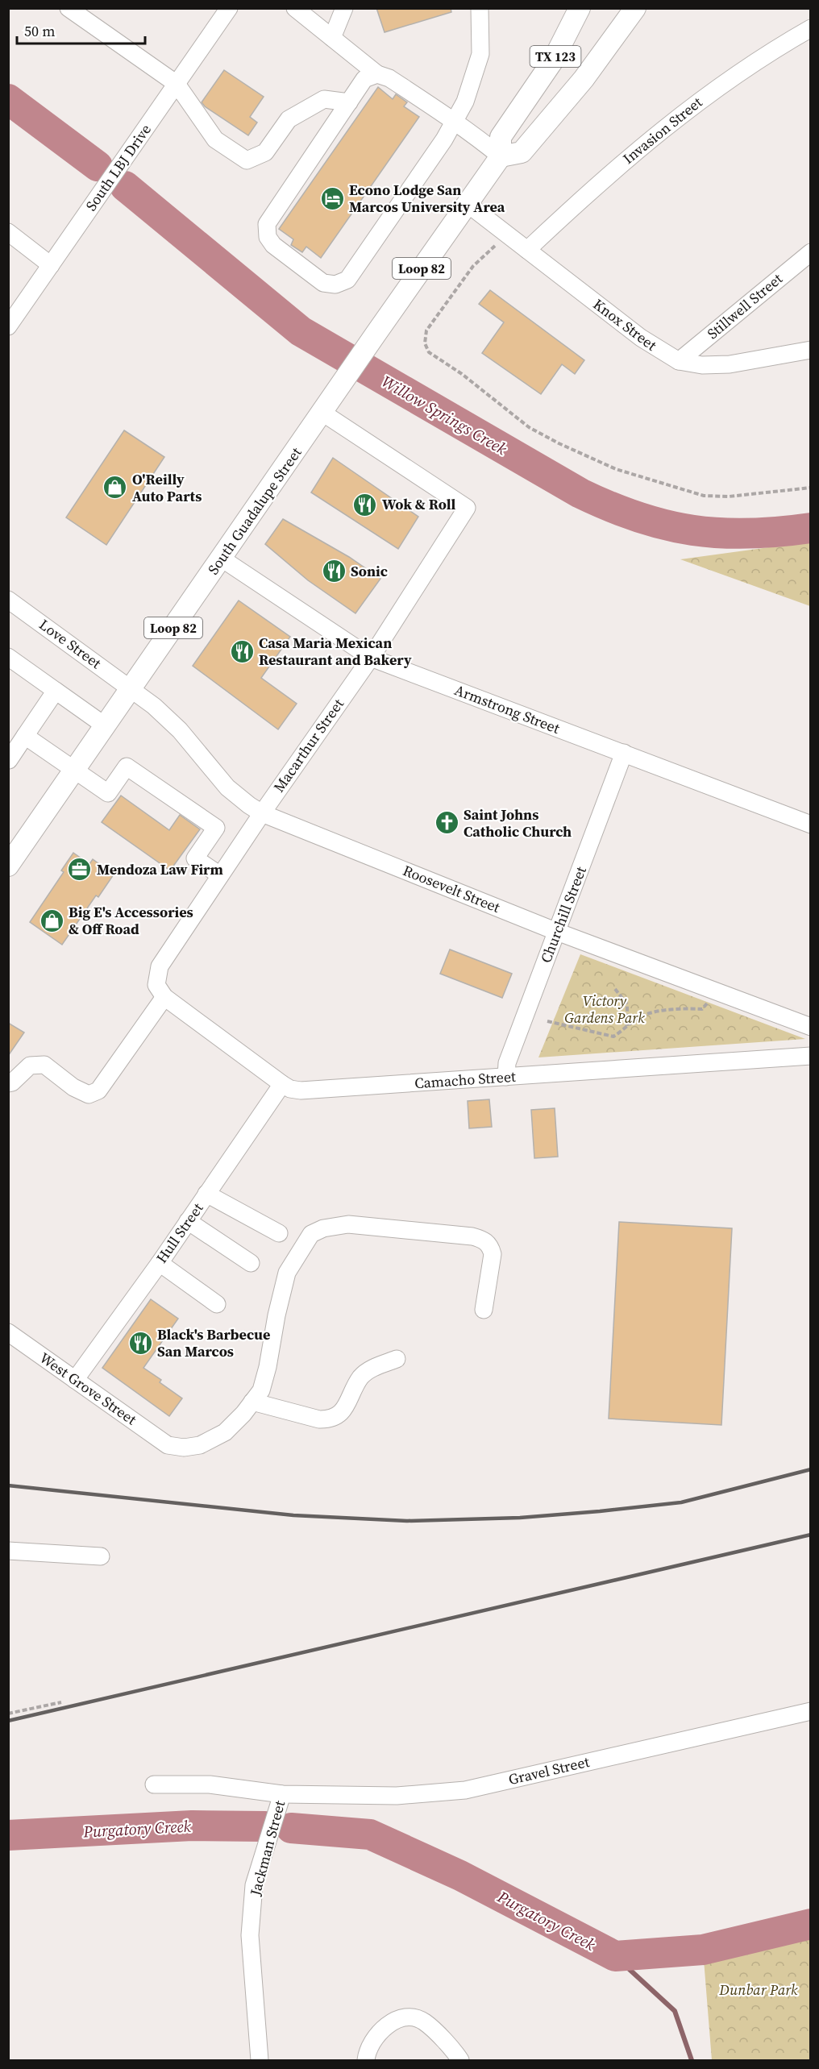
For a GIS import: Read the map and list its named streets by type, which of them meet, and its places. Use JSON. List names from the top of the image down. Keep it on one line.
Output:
{"streets":{"main road":["TX 123","Loop 82","South Guadalupe Street"],"street":["Invasion Street","South LBJ Drive","Stillwell Street","Knox Street","Love Street","Armstrong Street","Macarthur Street","Roosevelt Street","Churchill Street","Camacho Street","Hull Street","West Grove Street","Gravel Street","Jackman Street"]},"crossings":[["Invasion Street","Knox Street"],["Stillwell Street","Knox Street"],["Knox Street","South Guadalupe Street"],["South Guadalupe Street","Love Street"],["South Guadalupe Street","Armstrong Street"],["South Guadalupe Street","Macarthur Street"],["South Guadalupe Street","Roosevelt Street"],["Love Street","Roosevelt Street"],["Armstrong Street","Macarthur Street"],["Armstrong Street","Churchill Street"],["Macarthur Street","Roosevelt Street"],["Macarthur Street","Camacho Street"],["Roosevelt Street","Churchill Street"],["Churchill Street","Camacho Street"],["Camacho Street","Hull Street"],["Hull Street","West Grove Street"],["Gravel Street","Jackman Street"]],"water":["Willow Springs Creek","Purgatory Creek"],"parks":["Victory Gardens Park","Dunbar Park"],"places":{"hotel":["Econo Lodge San Marcos University Area"],"shop":["O'Reilly Auto Parts","Big E's Accessories & Off Road"],"restaurant":["Wok & Roll","Sonic","Casa Maria Mexican Restaurant and Bakery","Black's Barbecue San Marcos"],"church":["Saint Johns Catholic Church"],"office":["Mendoza Law Firm"]},"scale_bar":"50 m"}
